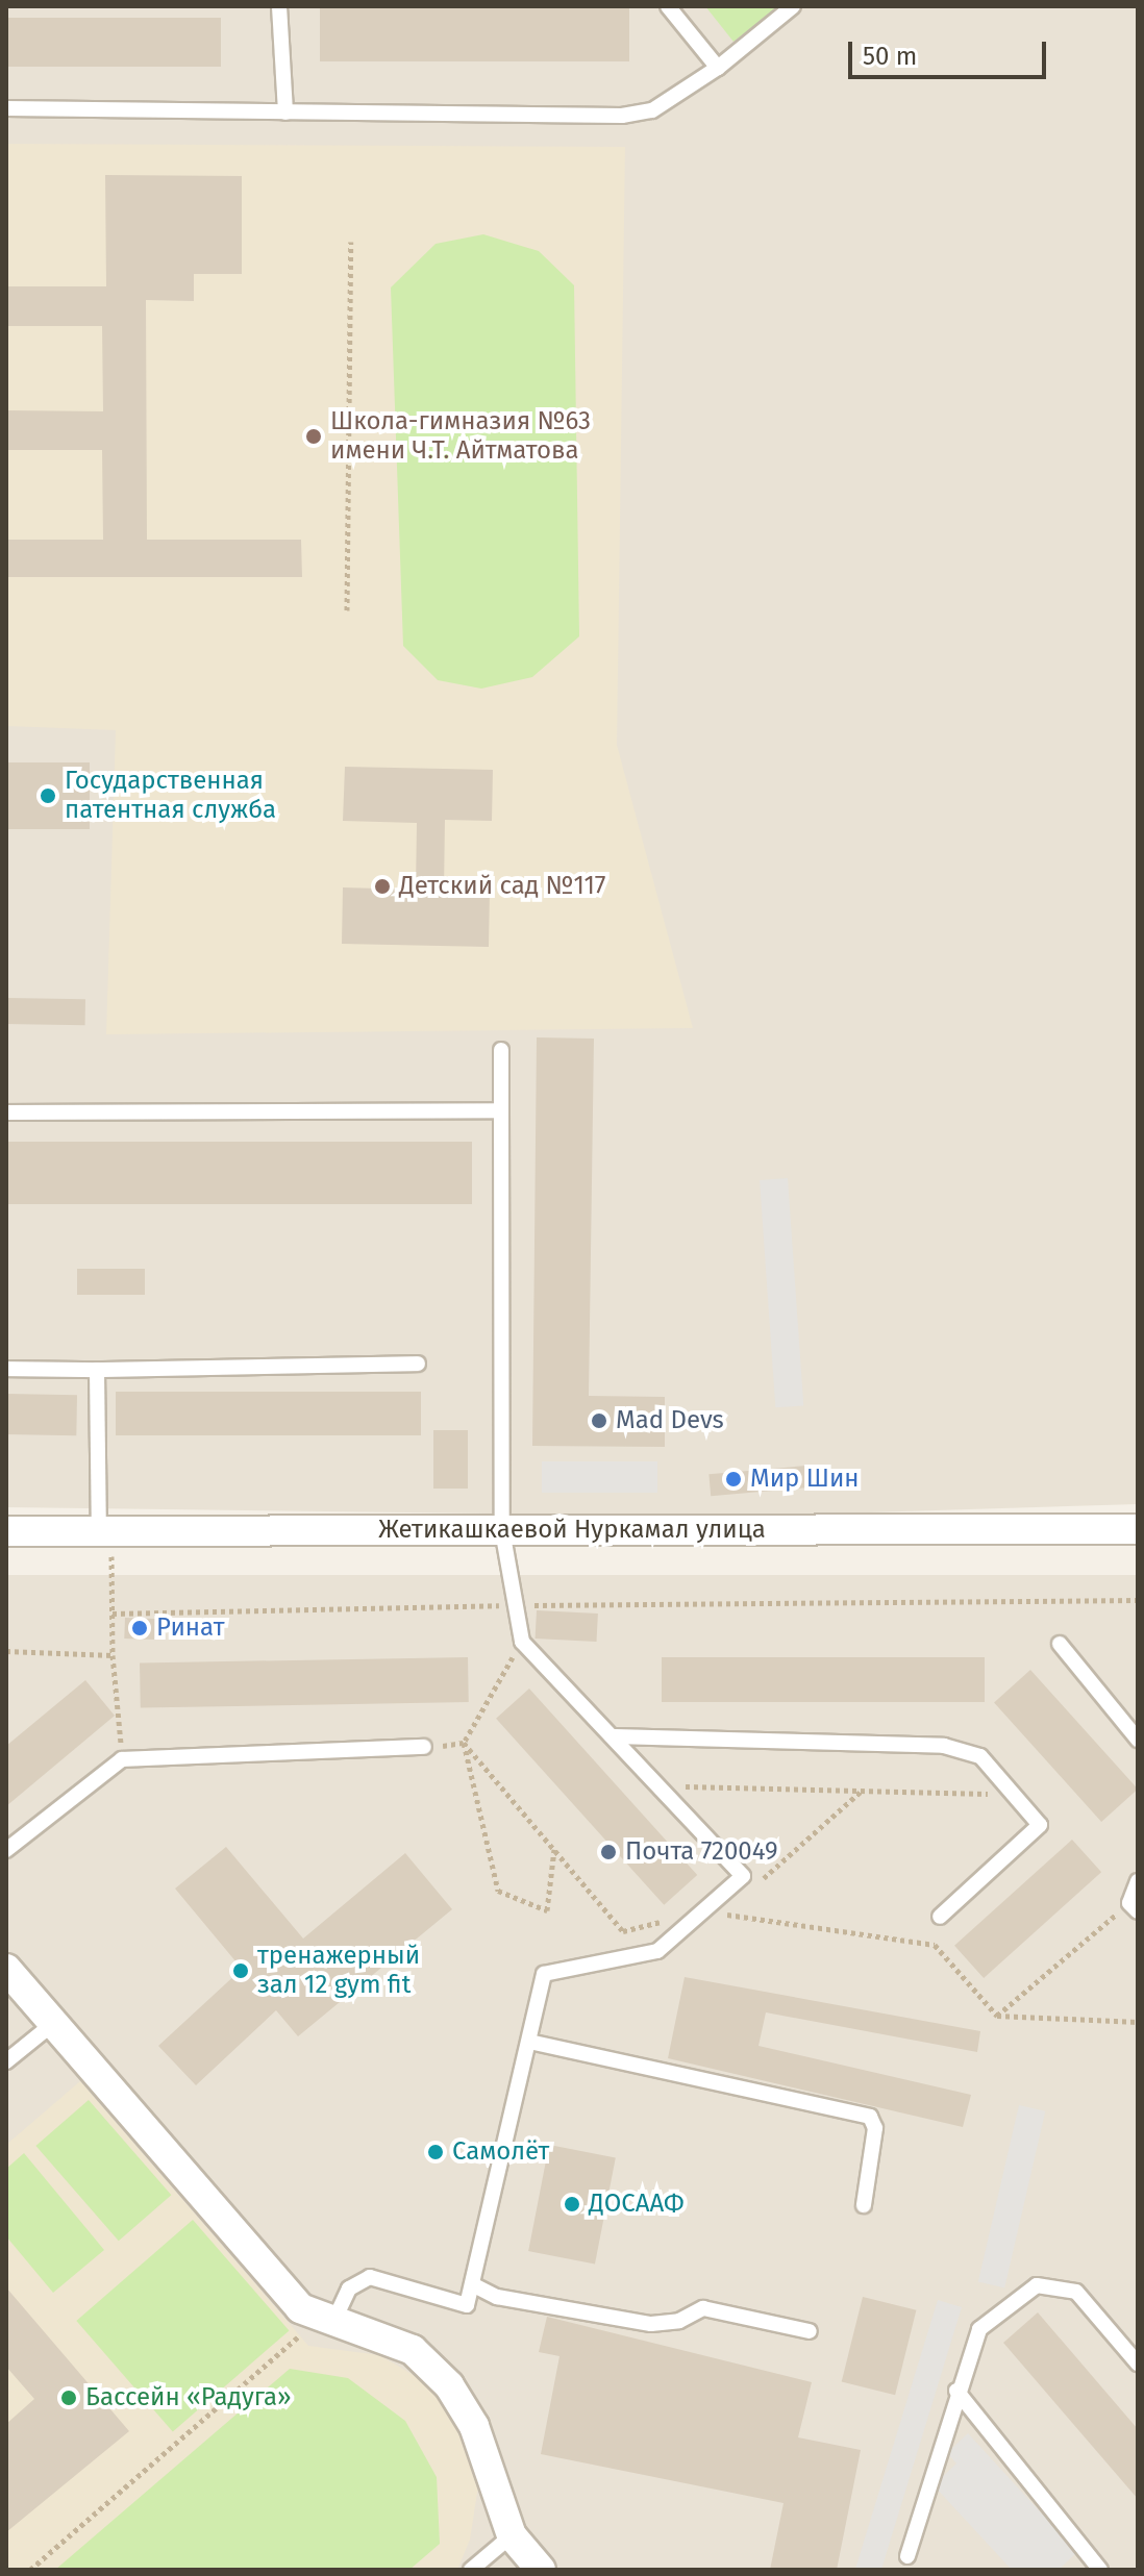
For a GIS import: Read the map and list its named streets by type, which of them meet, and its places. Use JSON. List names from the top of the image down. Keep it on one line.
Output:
{"streets":{"street":["Жетикашкаевой Нуркамал улица"]},"places":["Школа-гимназия №63 имени Ч.Т. Айтматова","Государственная патентная служба","Детский сад №117","Mad Devs","Мир Шин","Ринат","Почта 720049","тренажерный зал 12 gym fit","Самолёт","ДОСААФ","Бассейн «Радуга»"],"scale_bar":"50 m"}
